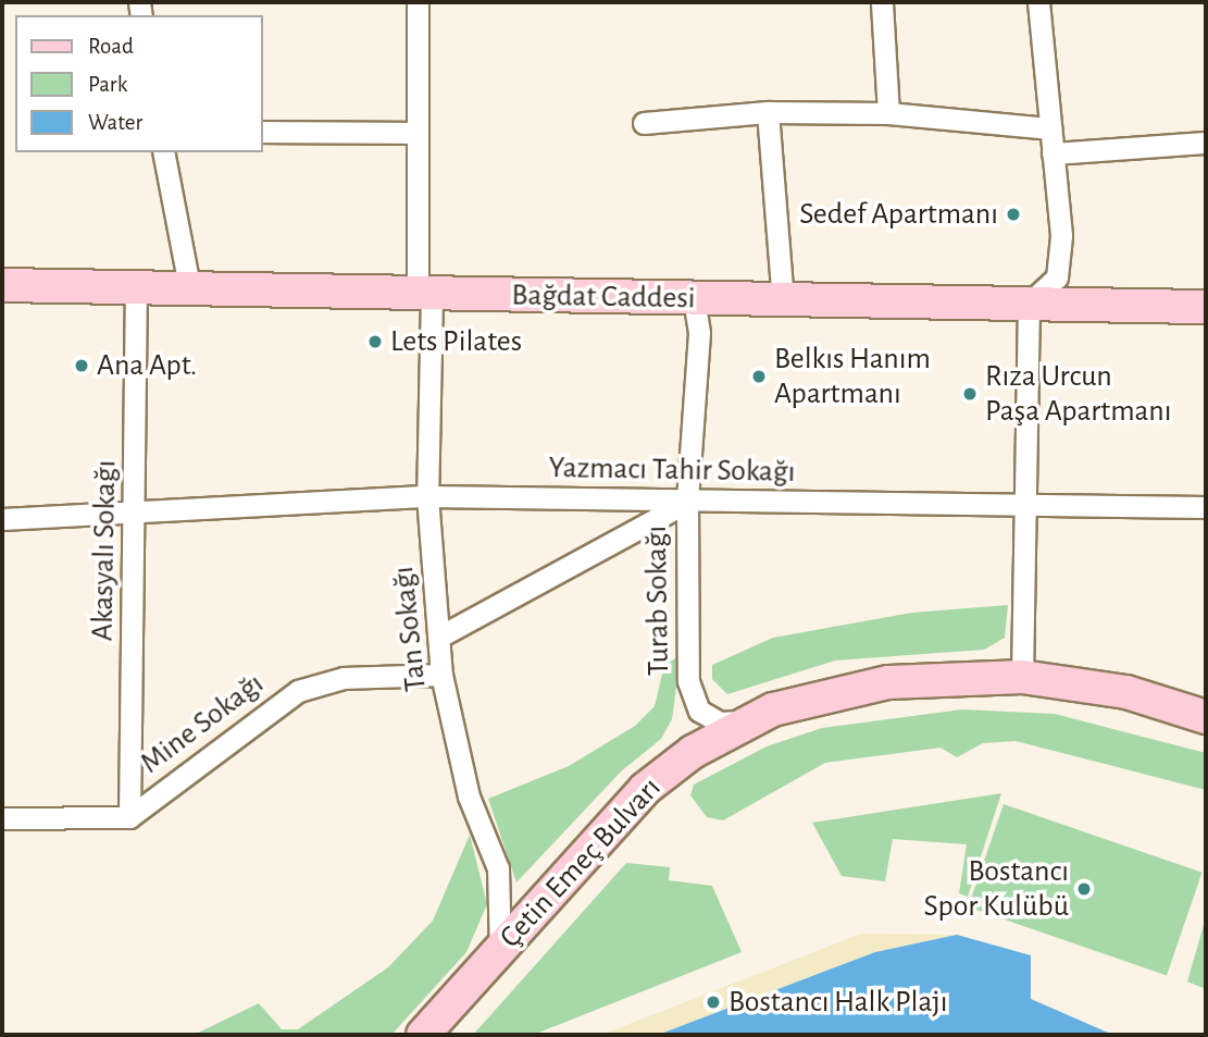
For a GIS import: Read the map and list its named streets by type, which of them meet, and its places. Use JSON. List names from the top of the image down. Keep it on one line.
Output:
{"streets":{"main road":["Bağdat Caddesi","Çetin Emeç Bulvarı"],"street":["Yazmacı Tahir Sokağı","Akasyalı Sokağı","Turab Sokağı","Tan Sokağı","Mine Sokağı"]},"crossings":[["Bağdat Caddesi","Akasyalı Sokağı"],["Bağdat Caddesi","Turab Sokağı"],["Bağdat Caddesi","Tan Sokağı"],["Yazmacı Tahir Sokağı","Akasyalı Sokağı"],["Yazmacı Tahir Sokağı","Turab Sokağı"],["Yazmacı Tahir Sokağı","Tan Sokağı"],["Akasyalı Sokağı","Mine Sokağı"],["Turab Sokağı","Çetin Emeç Bulvarı"],["Tan Sokağı","Mine Sokağı"],["Tan Sokağı","Çetin Emeç Bulvarı"]],"places":["Sedef Apartmanı","Lets Pilates","Ana Apt.","Belkıs Hanım Apartmanı","Rıza Urcun Paşa Apartmanı","Bostancı Spor Kulübü","Bostancı Halk Plajı"],"legend":["Road","Park","Water"]}
